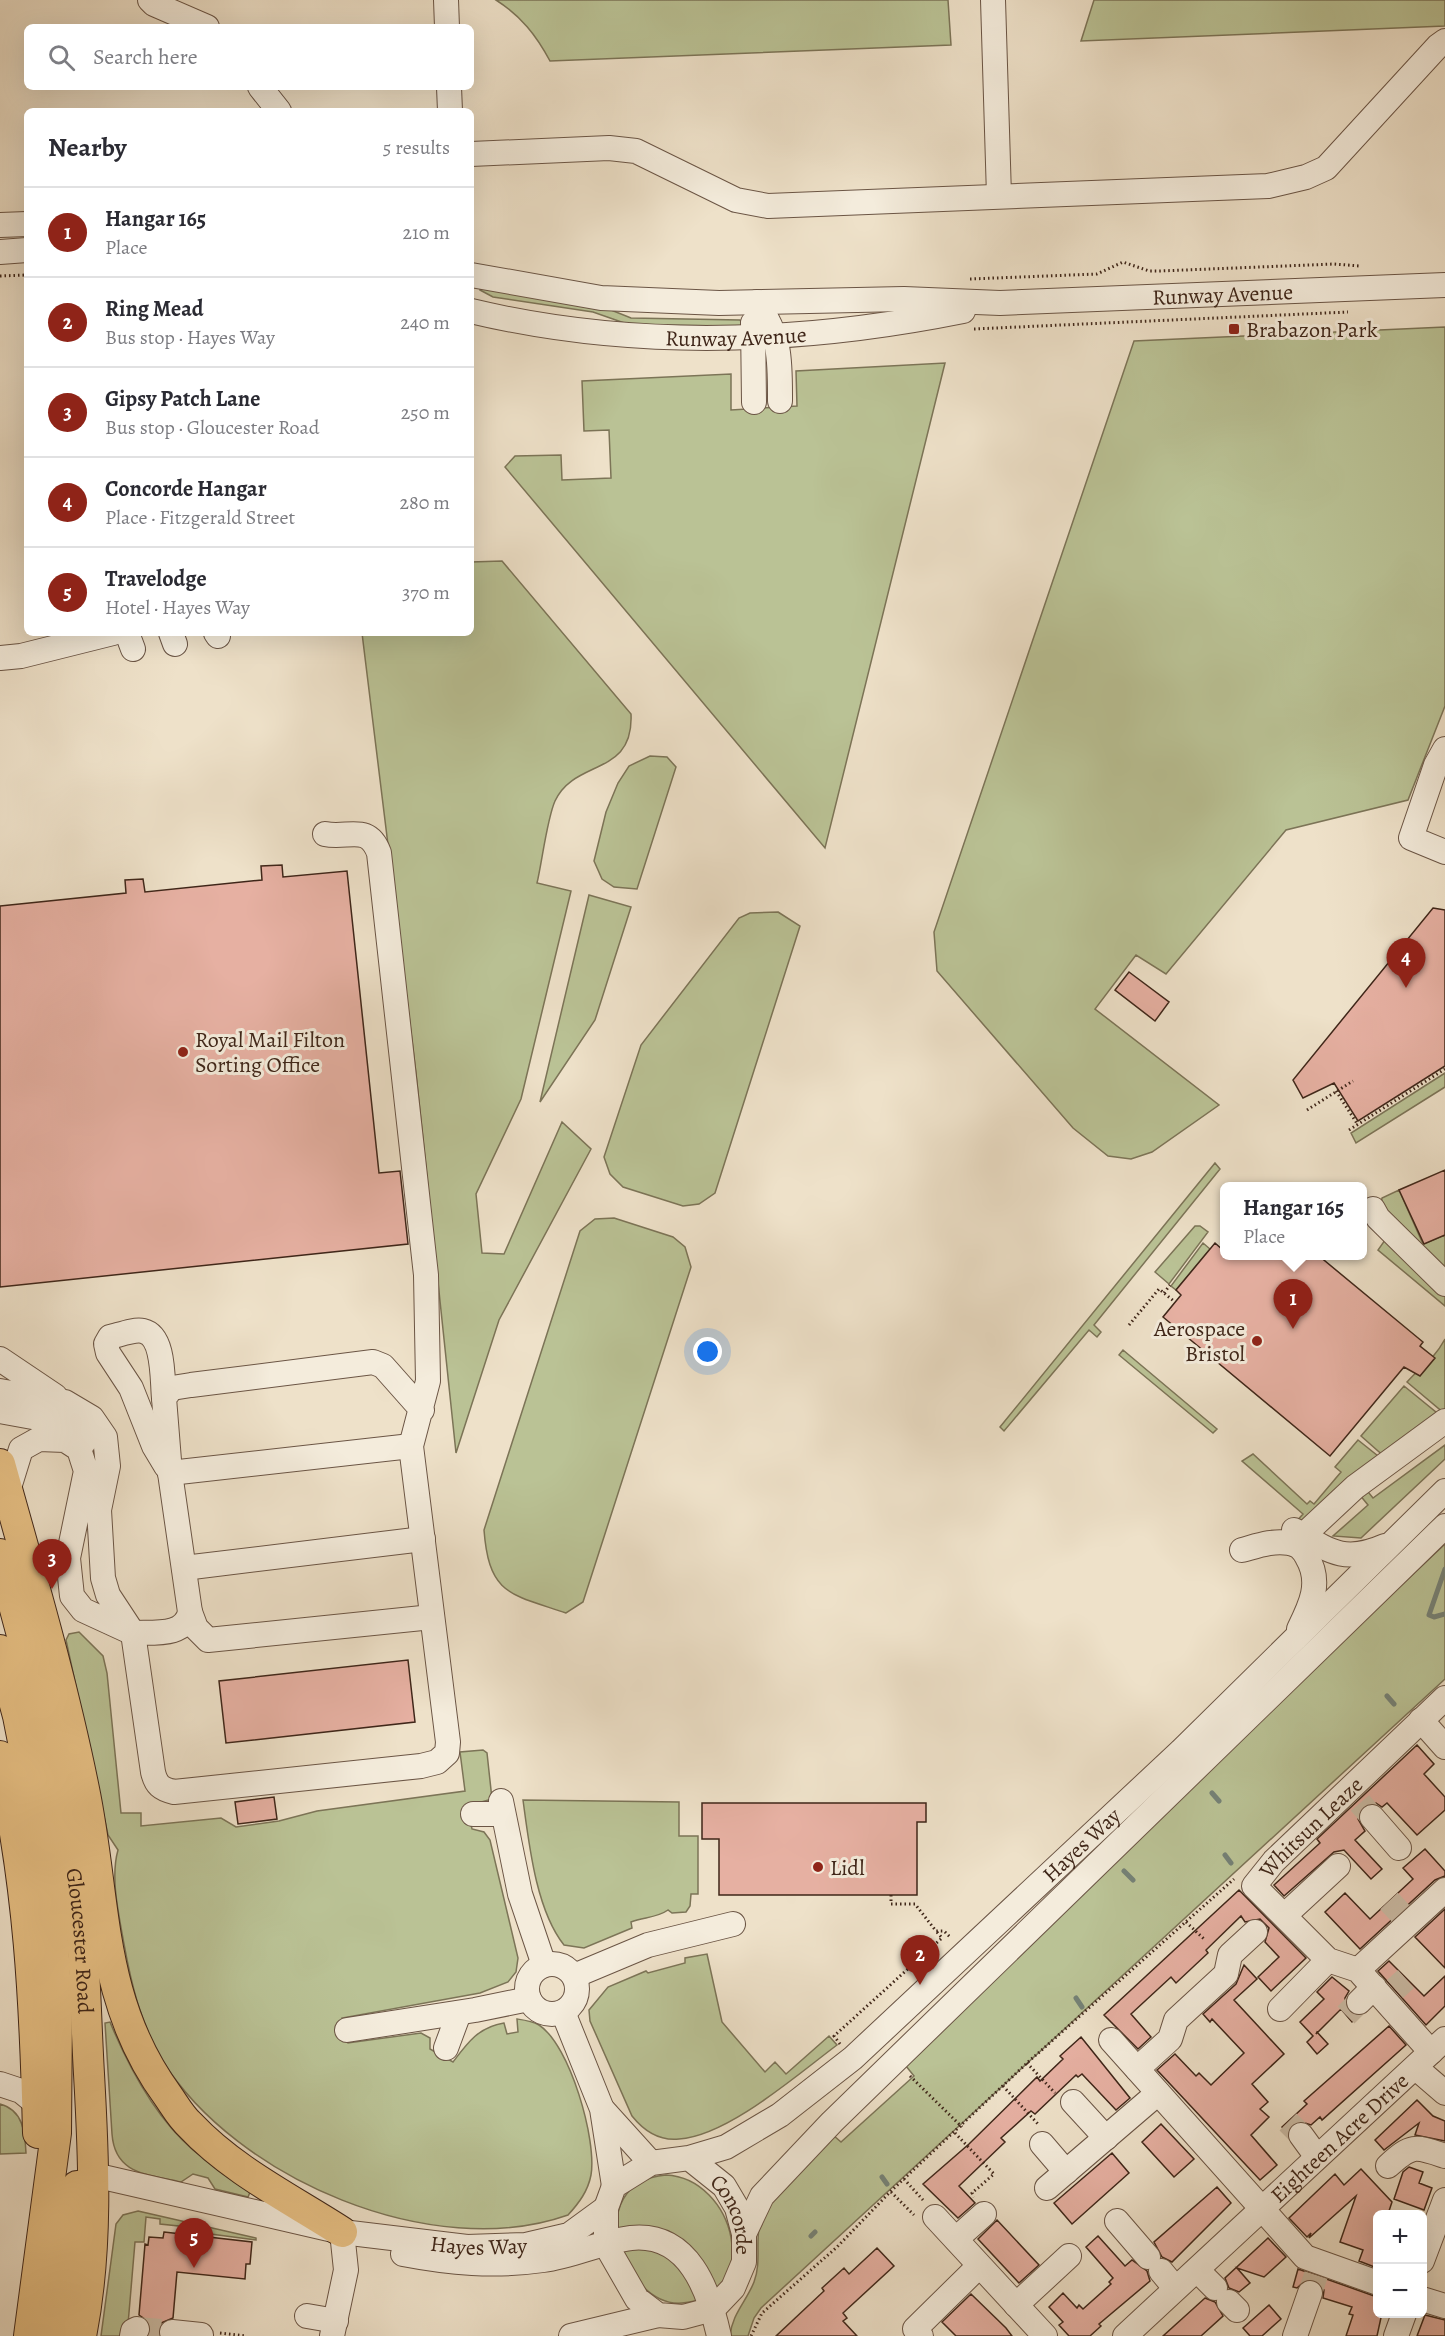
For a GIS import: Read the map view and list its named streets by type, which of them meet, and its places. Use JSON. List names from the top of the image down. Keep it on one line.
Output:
{"streets":{"main road":["Gloucester Road"],"street":["Runway Avenue","Whitsun Leaze","Hayes Way","Eighteen Acre Drive","Concorde"]},"crossings":[["Whitsun Leaze","Eighteen Acre Drive"],["Hayes Way","Gloucester Road"],["Hayes Way","Concorde"]],"places":{"transit":["Brabazon Park"],"other":["Royal Mail Filton Sorting Office","Aerospace Bristol","Lidl"]},"page":{"search":"Search here","heading":["Nearby","5 results"],"list":[{"mark":"1","name":"Hangar 165","note":"Place","value":"210 m"},{"mark":"2","name":"Ring Mead","note":"Bus stop · Hayes Way","value":"240 m"},{"mark":"3","name":"Gipsy Patch Lane","note":"Bus stop · Gloucester Road","value":"250 m"},{"mark":"4","name":"Concorde Hangar","note":"Place · Fitzgerald Street","value":"280 m"},{"mark":"5","name":"Travelodge","note":"Hotel · Hayes Way","value":"370 m"}],"pins":["4","1","3","2","5"],"popup":["Hangar 165","Place"],"map_buttons":["+","−"]}}
